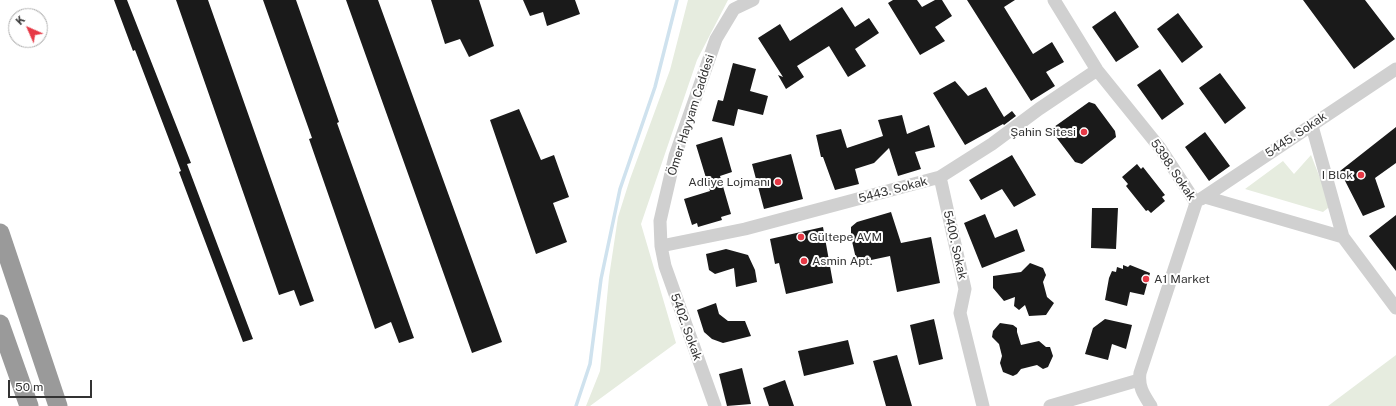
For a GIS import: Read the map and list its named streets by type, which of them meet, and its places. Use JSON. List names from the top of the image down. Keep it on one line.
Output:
{"streets":{"street":["Ömer Hayyam Caddesi","5445. Sokak","5398. Sokak","5443. Sokak","5400. Sokak","5402. Sokak"]},"crossings":[["Ömer Hayyam Caddesi","5443. Sokak"],["Ömer Hayyam Caddesi","5402. Sokak"],["5445. Sokak","5398. Sokak"],["5398. Sokak","5443. Sokak"],["5443. Sokak","5400. Sokak"],["5443. Sokak","5402. Sokak"]],"places":["Şahin Sitesi","I Blok","Adliye Lojmanı","Gültepe AVM","Asmin Apt.","A1 Market"],"scale_bar":"50 m","north":"top left"}
